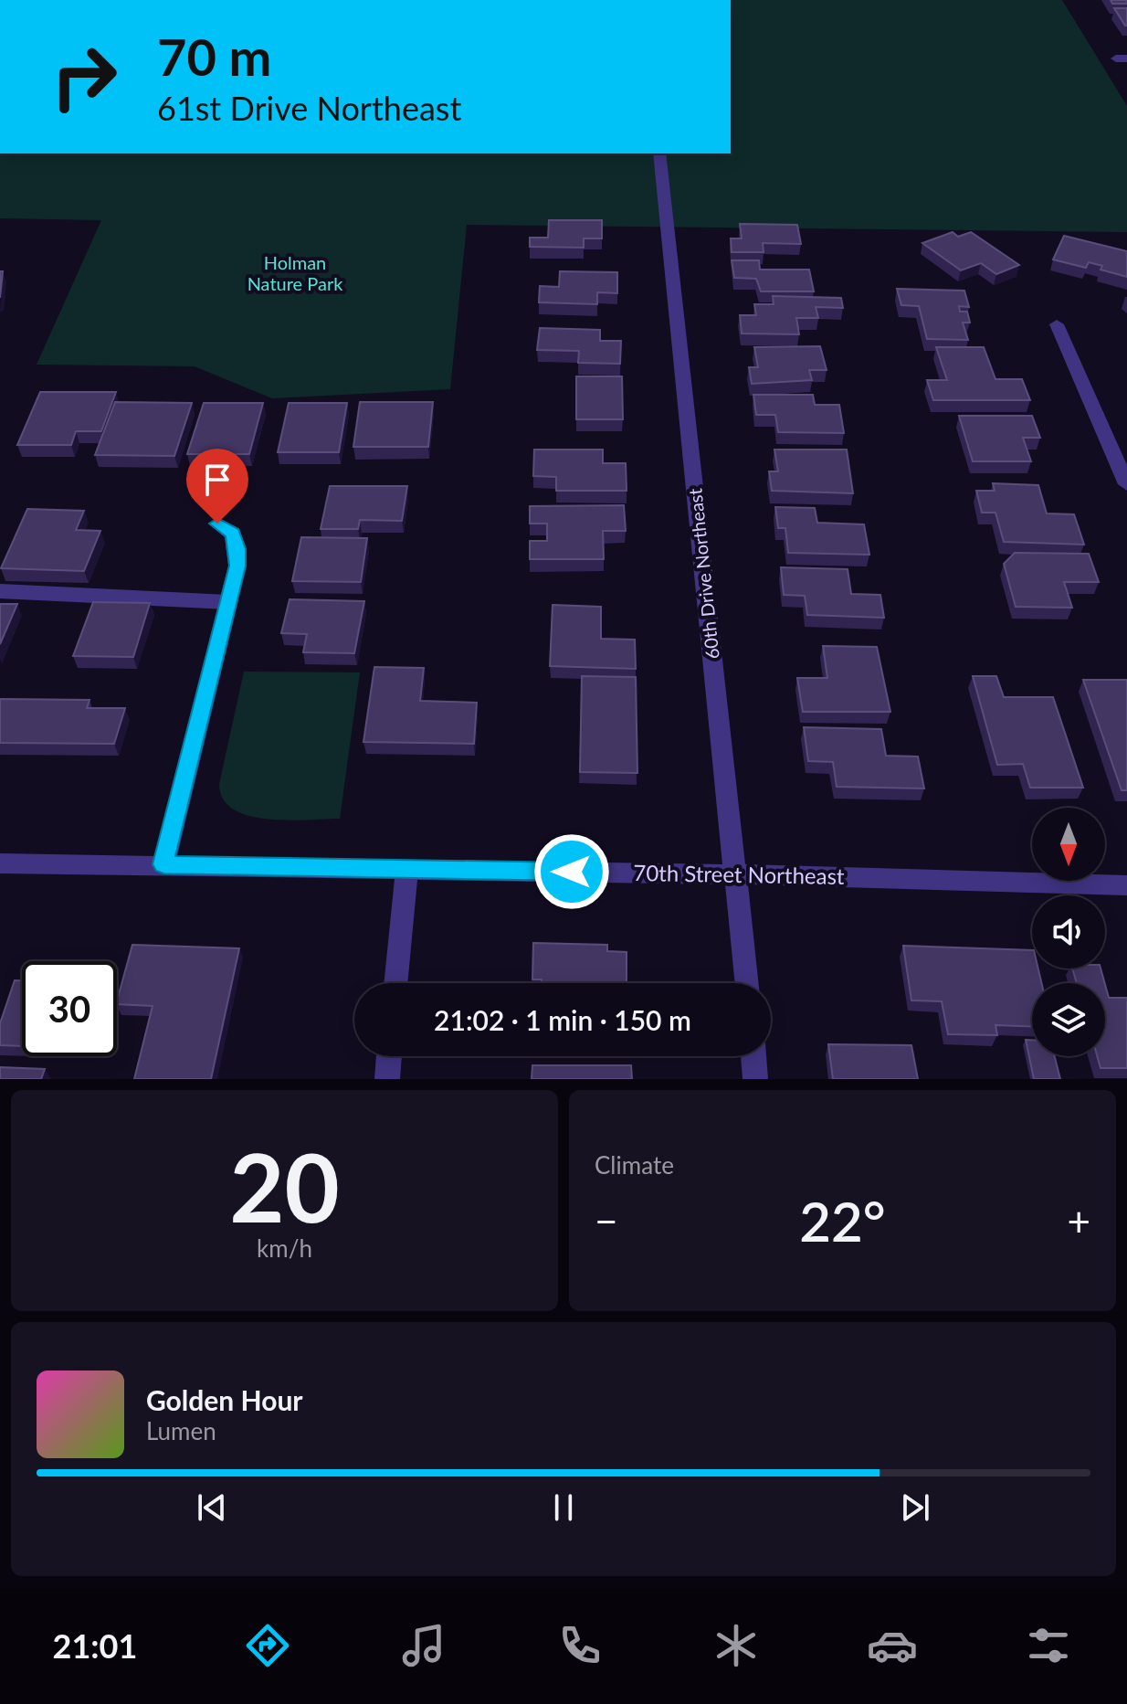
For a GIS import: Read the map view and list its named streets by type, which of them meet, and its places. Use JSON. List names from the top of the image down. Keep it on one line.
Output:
{"streets":{"street":["60th Drive Northeast","70th Street Northeast"]},"crossings":[["60th Drive Northeast","70th Street Northeast"]],"parks":["Holman Nature Park"],"north":"bottom","page":{"turn":["70 m","61st Drive Northeast"],"limit":"30","trip":"21:02 · 1 min · 150 m","tile":[["20","km/h"],"Climate"],"heat":["−","22°","+"],"song":["Golden Hour","Lumen"],"tabs":"21:01"}}
